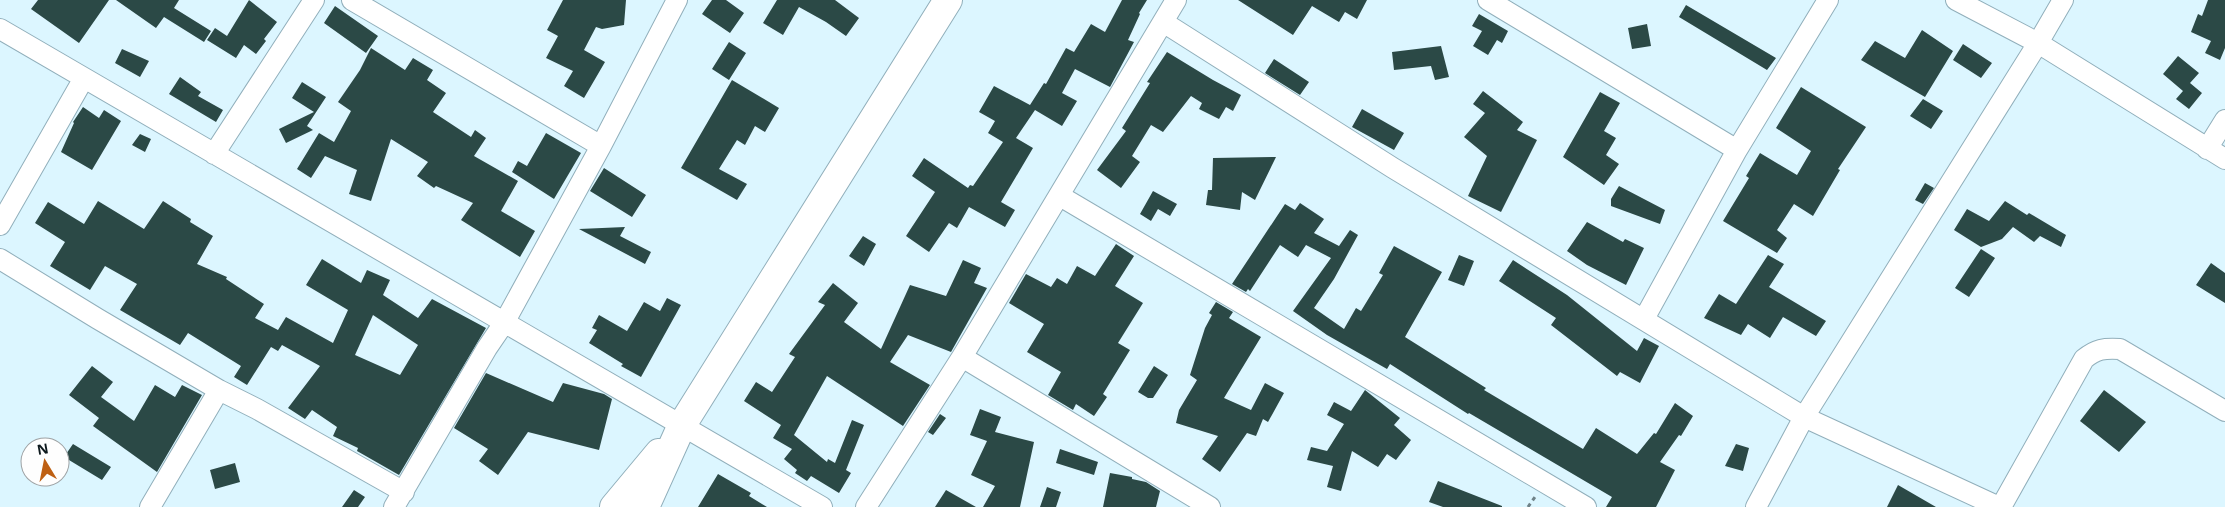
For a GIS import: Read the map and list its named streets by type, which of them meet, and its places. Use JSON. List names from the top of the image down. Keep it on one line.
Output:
{"north":"top"}
